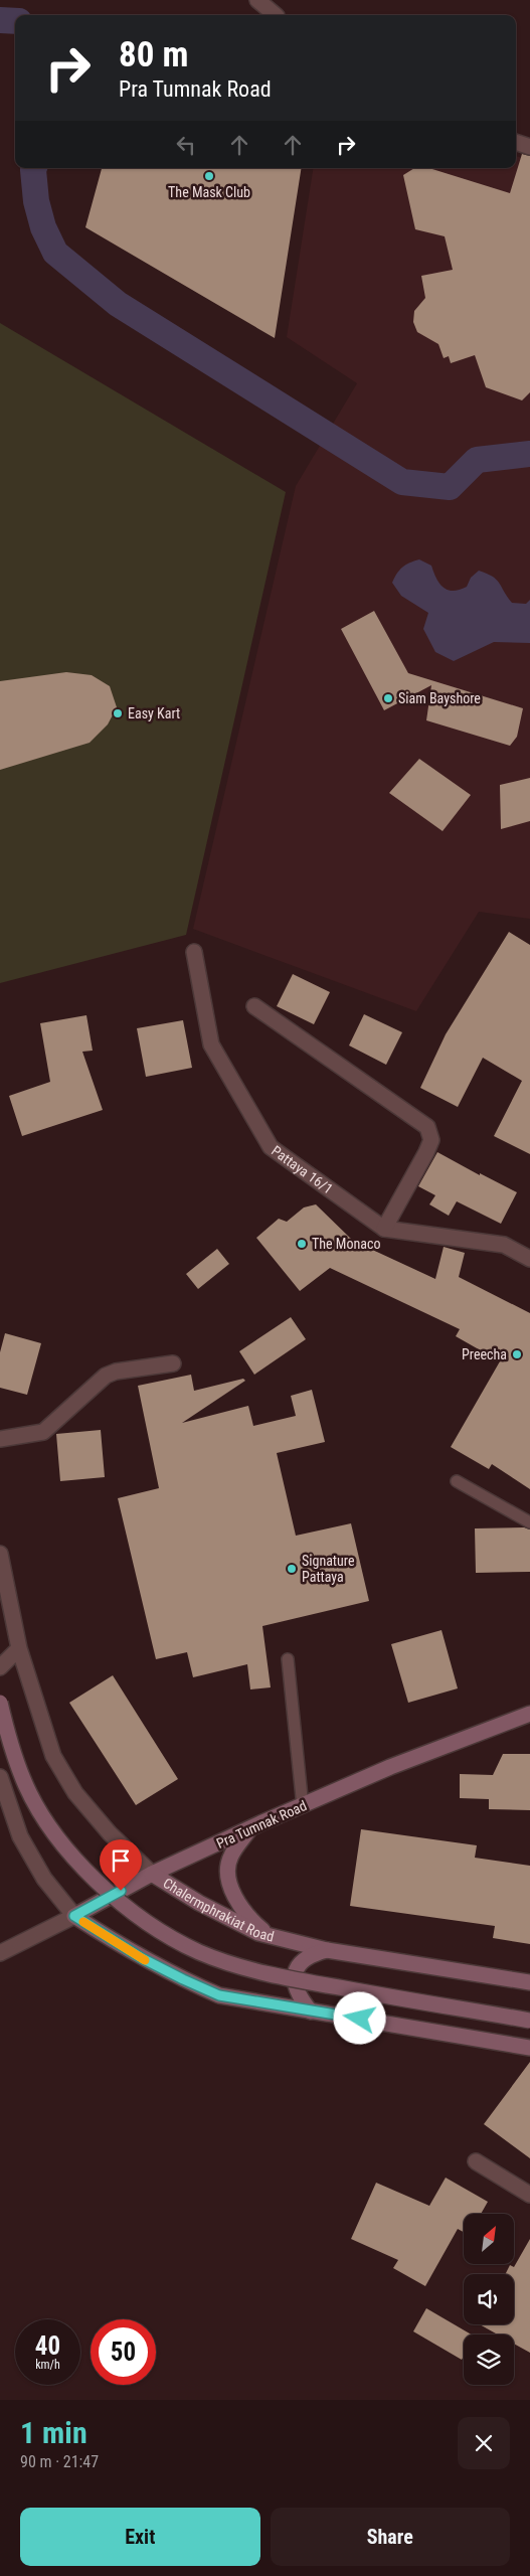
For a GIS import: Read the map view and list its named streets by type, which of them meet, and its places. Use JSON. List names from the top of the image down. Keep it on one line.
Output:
{"streets":{"main road":["Pra Tumnak Road","Chalermphrakiat Road"],"street":["Pattaya 16/1"]},"crossings":[["Pra Tumnak Road","Chalermphrakiat Road"]],"places":["The Mask Club","Siam Bayshore","Easy Kart","The Monaco","Preecha","Signature Pattaya"],"north":"top right","page":{"turn":["80 m","Pra Tumnak Road"],"speed":"40 km/h","limit":"50","heading":["1 min","90 m · 21:47"],"buttons":["Exit","Share"]}}
